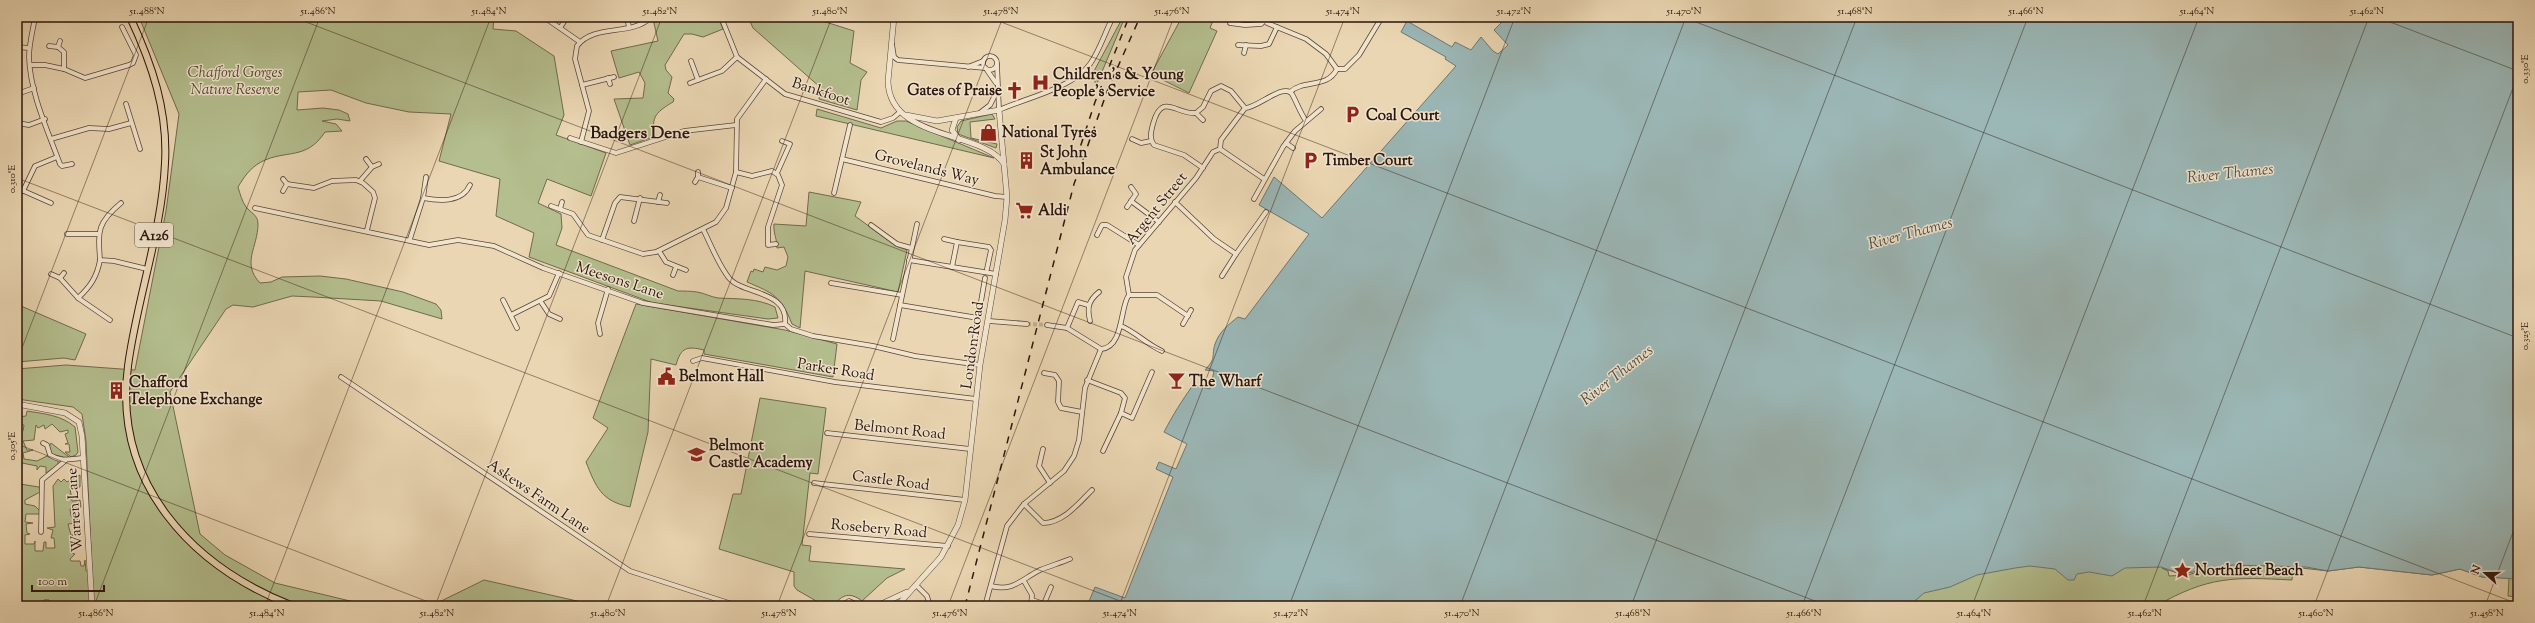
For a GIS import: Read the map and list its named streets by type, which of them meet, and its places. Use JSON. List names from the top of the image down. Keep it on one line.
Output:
{"streets":{"main road":["A126"],"street":["Bankfoot","Grovelands Way","Argent Street","Meesons Lane","London Road","Parker Road","Belmont Road","Castle Road","Askews Farm Lane","Warren Lane","Rosebery Road"]},"crossings":[["Grovelands Way","London Road"],["Meesons Lane","London Road"],["London Road","Parker Road"],["London Road","Belmont Road"],["London Road","Castle Road"],["London Road","Rosebery Road"]],"districts":["Badgers Dene"],"water":["River Thames"],"parks":["Chafford Gorges Nature Reserve"],"places":{"hospital":["Children's & Young People's Service"],"church":["Gates of Praise"],"parking":["Coal Court","Timber Court"],"shop":["National Tyres"],"building":["St John Ambulance","Chafford Telephone Exchange"],"supermarket":["Aldi"],"public building":["Belmont Hall"],"bar":["The Wharf"],"school or university":["Belmont Castle Academy"],"place":["Northfleet Beach"]},"scale_bar":"100 m","north":"left","coordinates":["51.488°N","51.486°N","51.484°N","51.482°N","51.480°N","51.478°N","51.476°N","51.474°N","51.472°N","51.470°N","51.468°N","51.466°N","51.464°N","51.462°N","0.330°E","0.310°E","0.325°E","0.305°E","51.460°N","51.458°N"]}
